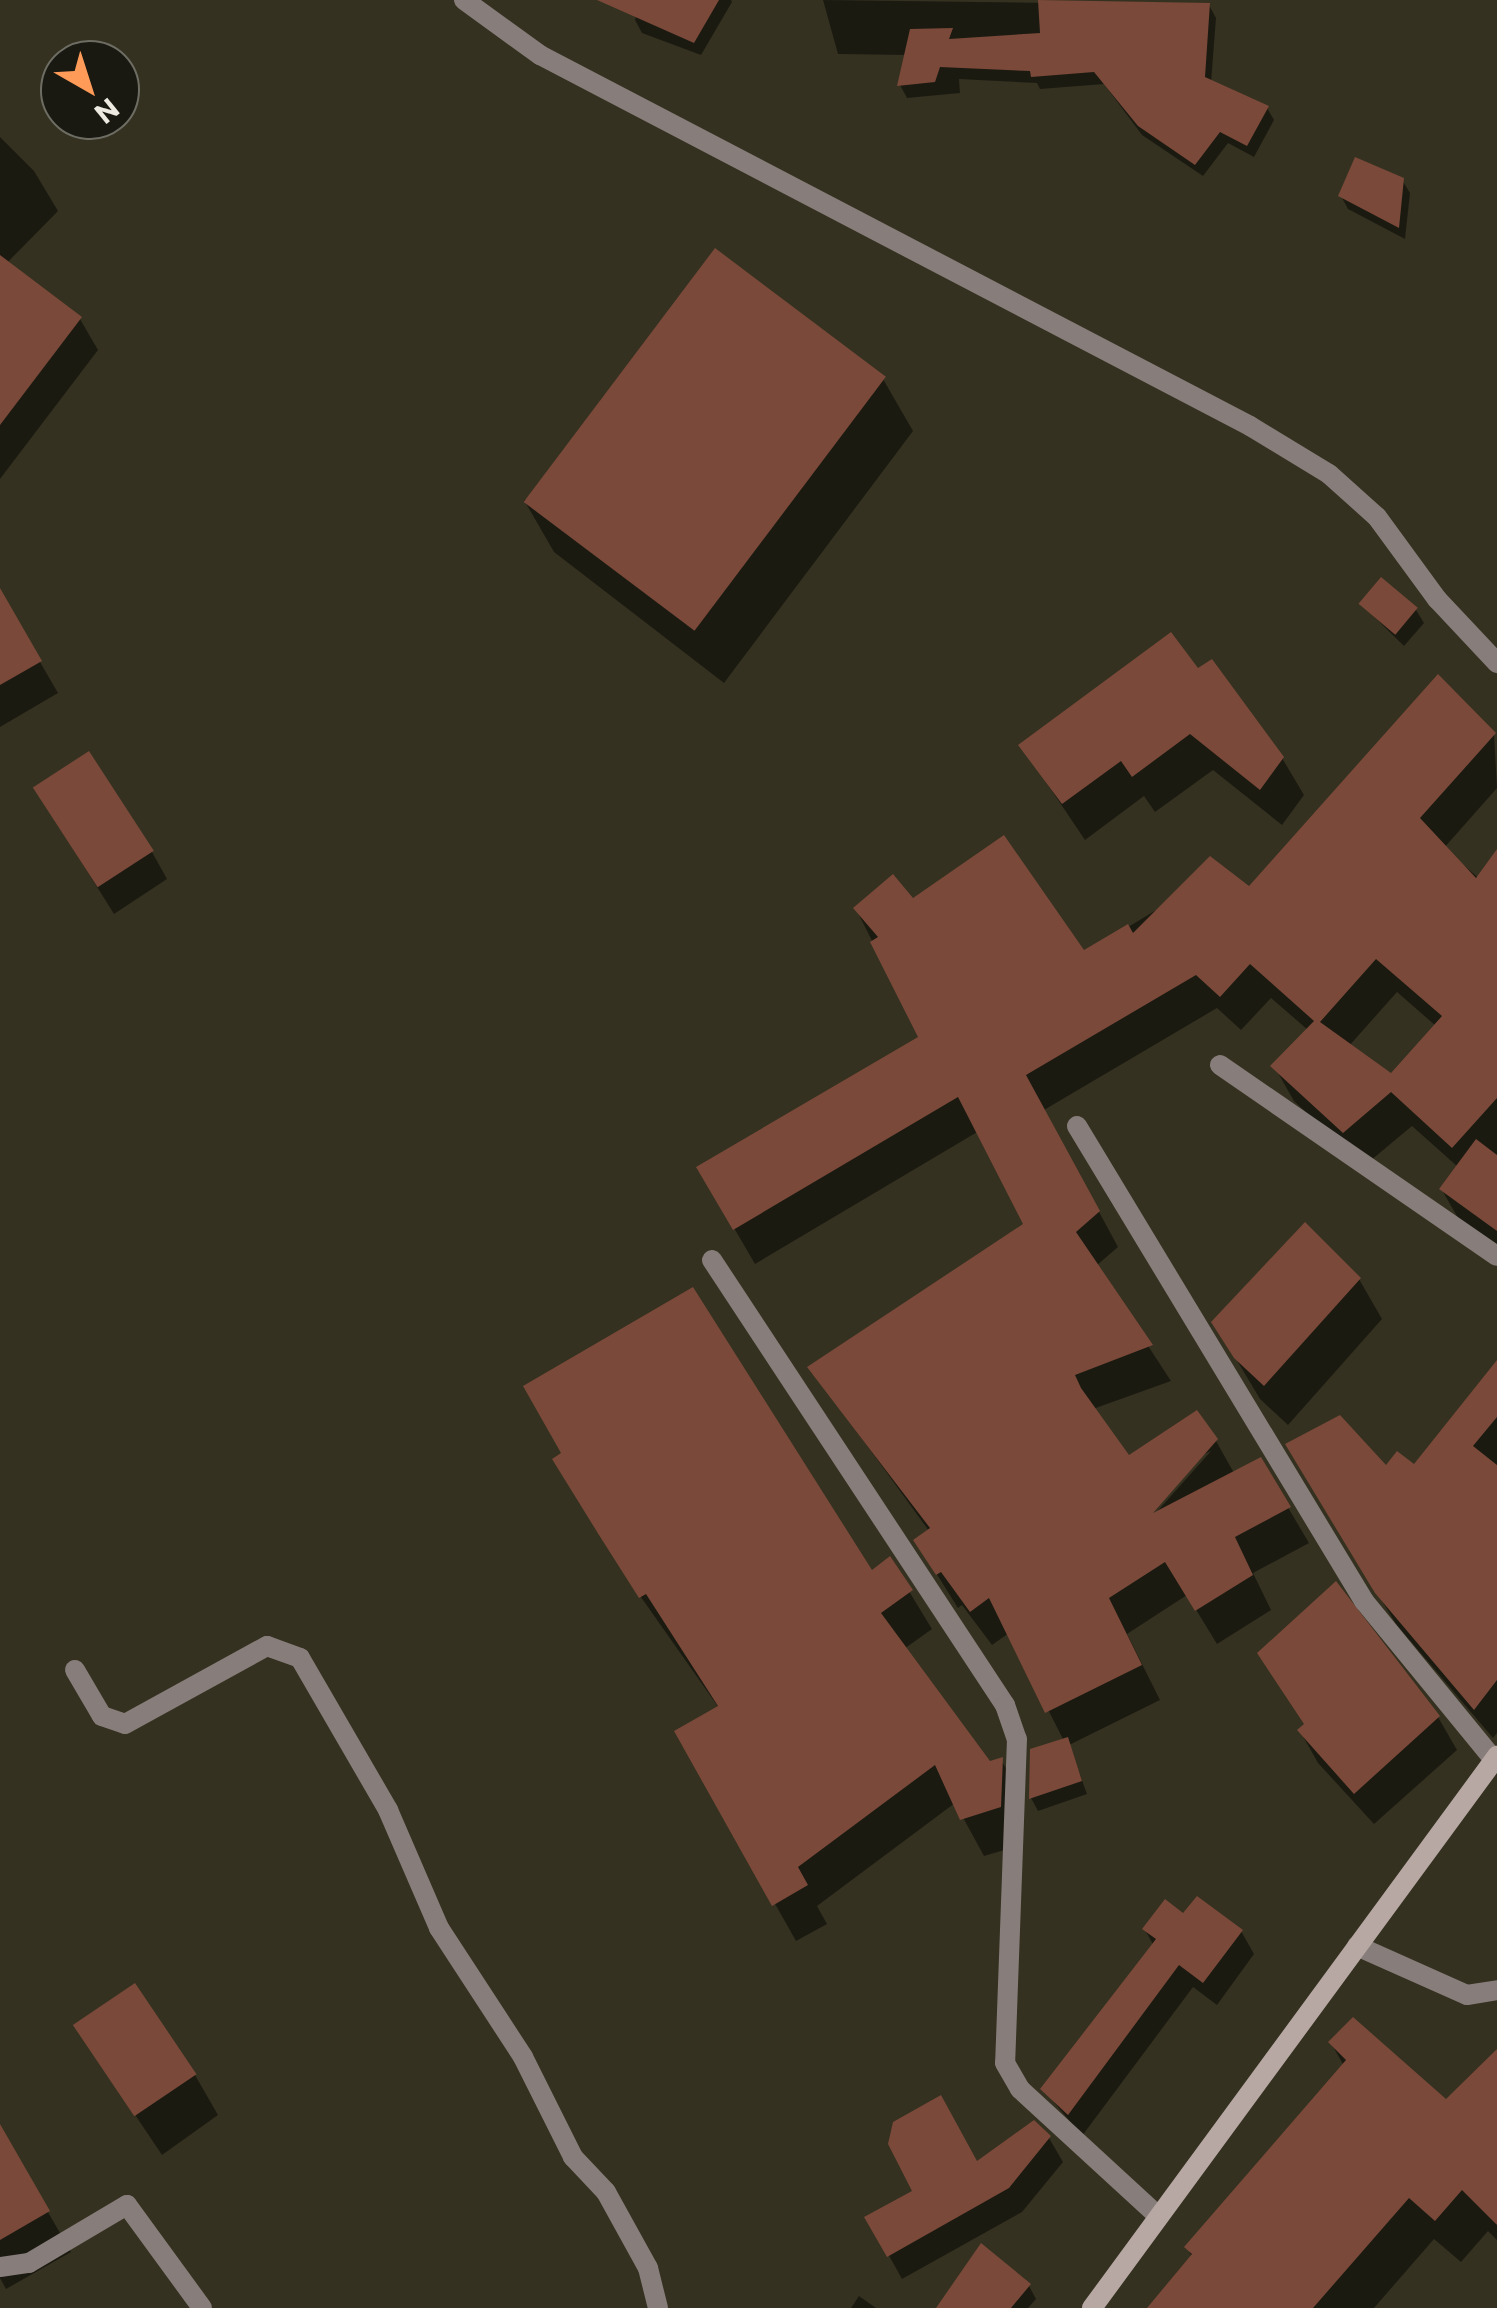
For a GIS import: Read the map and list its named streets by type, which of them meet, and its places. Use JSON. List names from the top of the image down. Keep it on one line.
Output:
{"north":"bottom right"}
